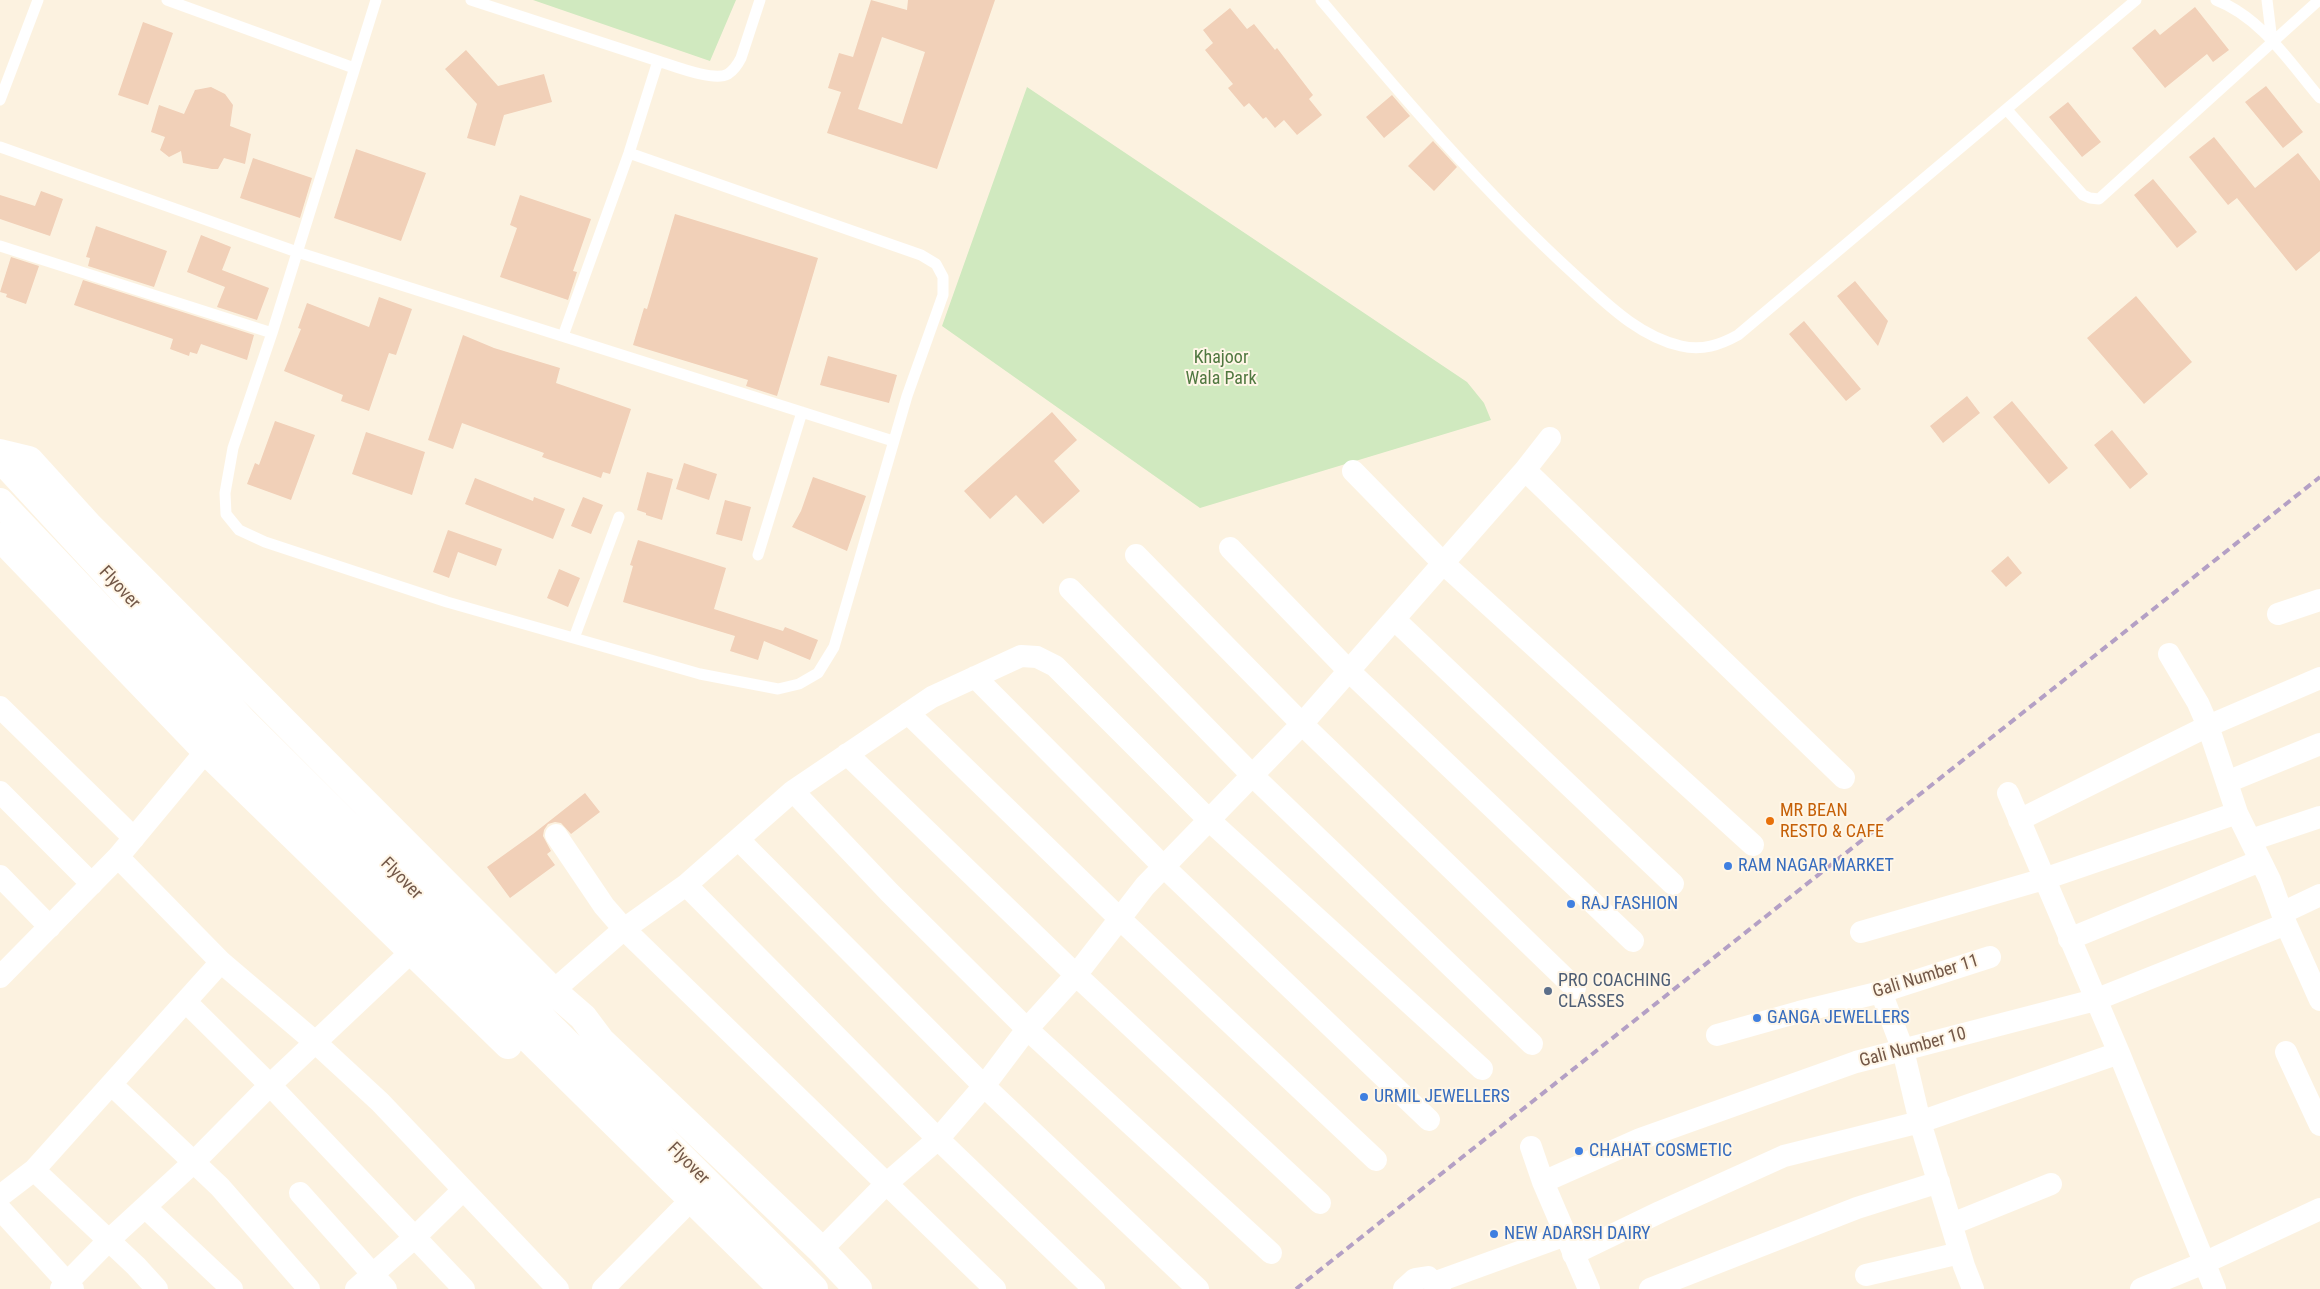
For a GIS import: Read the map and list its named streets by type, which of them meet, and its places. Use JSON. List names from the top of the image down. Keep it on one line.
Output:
{"streets":{"street":["Flyover","Gali Number 11","Gali Number 10"]},"parks":["Khajoor Wala Park"],"places":["MR BEAN RESTO & CAFE","RAM NAGAR MARKET","RAJ FASHION","PRO COACHING CLASSES","GANGA JEWELLERS","URMIL JEWELLERS","CHAHAT COSMETIC","NEW ADARSH DAIRY"]}
